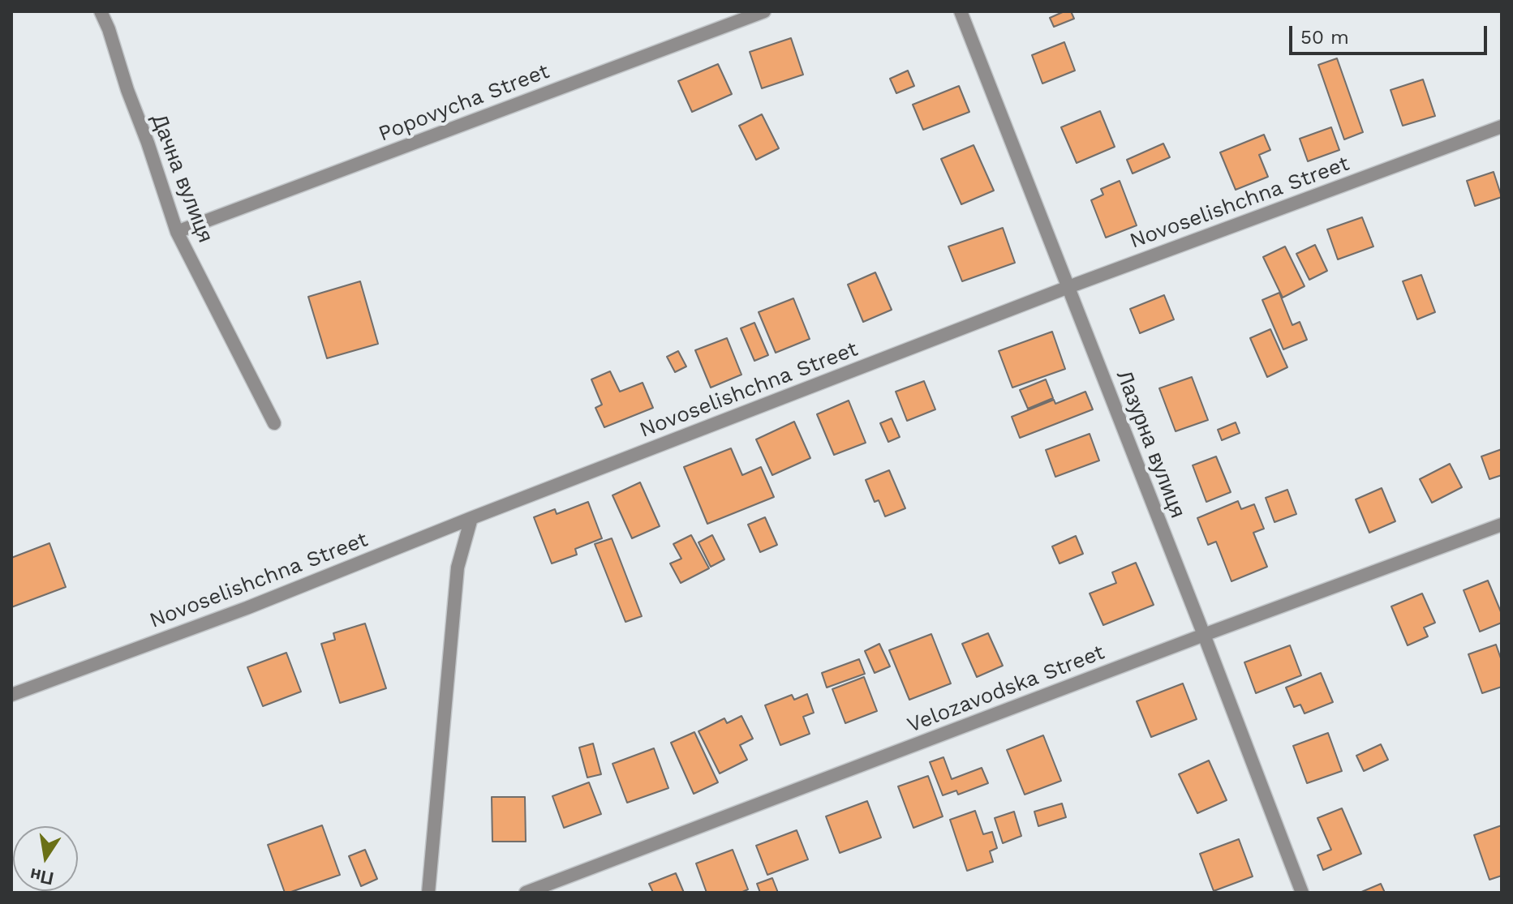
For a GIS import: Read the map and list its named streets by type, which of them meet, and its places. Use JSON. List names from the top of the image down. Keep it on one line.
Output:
{"streets":{"street":["Popovycha Street","Дачна вулиця","Novoselishchna Street","Лазурна вулиця","Velozavodska Street"]},"crossings":[["Popovycha Street","Дачна вулиця"],["Novoselishchna Street","Лазурна вулиця"],["Лазурна вулиця","Velozavodska Street"]],"scale_bar":"50 m","north":"bottom"}
